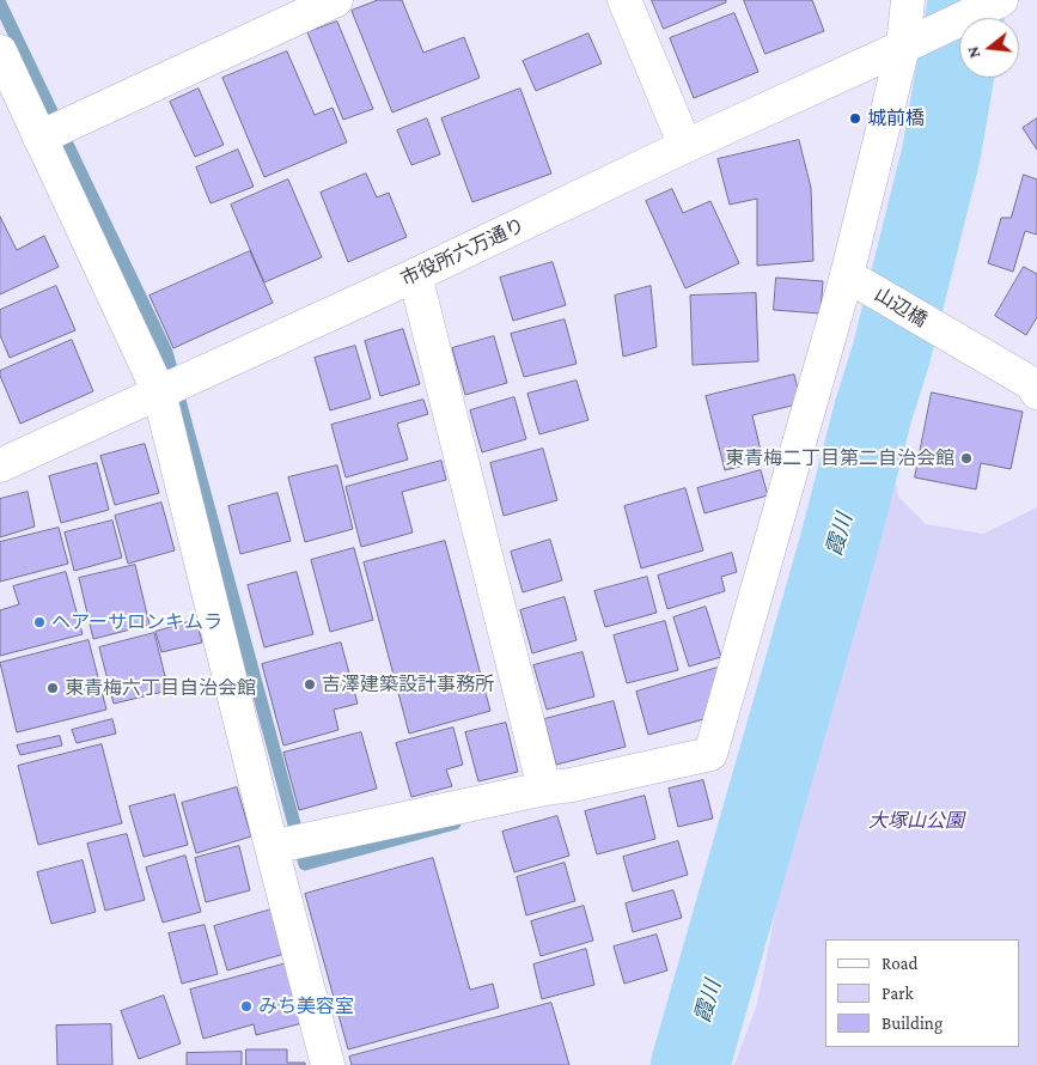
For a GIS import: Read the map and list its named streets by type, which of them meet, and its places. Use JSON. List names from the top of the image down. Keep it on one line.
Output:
{"streets":{"street":["市役所六万通り","山辺橋"]},"water":["霞川"],"parks":["大塚山公園"],"places":["城前橋","東青梅二丁目第二自治会館","ヘアーサロンキムラ","吉澤建築設計事務所","東青梅六丁目自治会館","みち美容室"],"legend":["Road","Park","Building"],"north":"left"}
